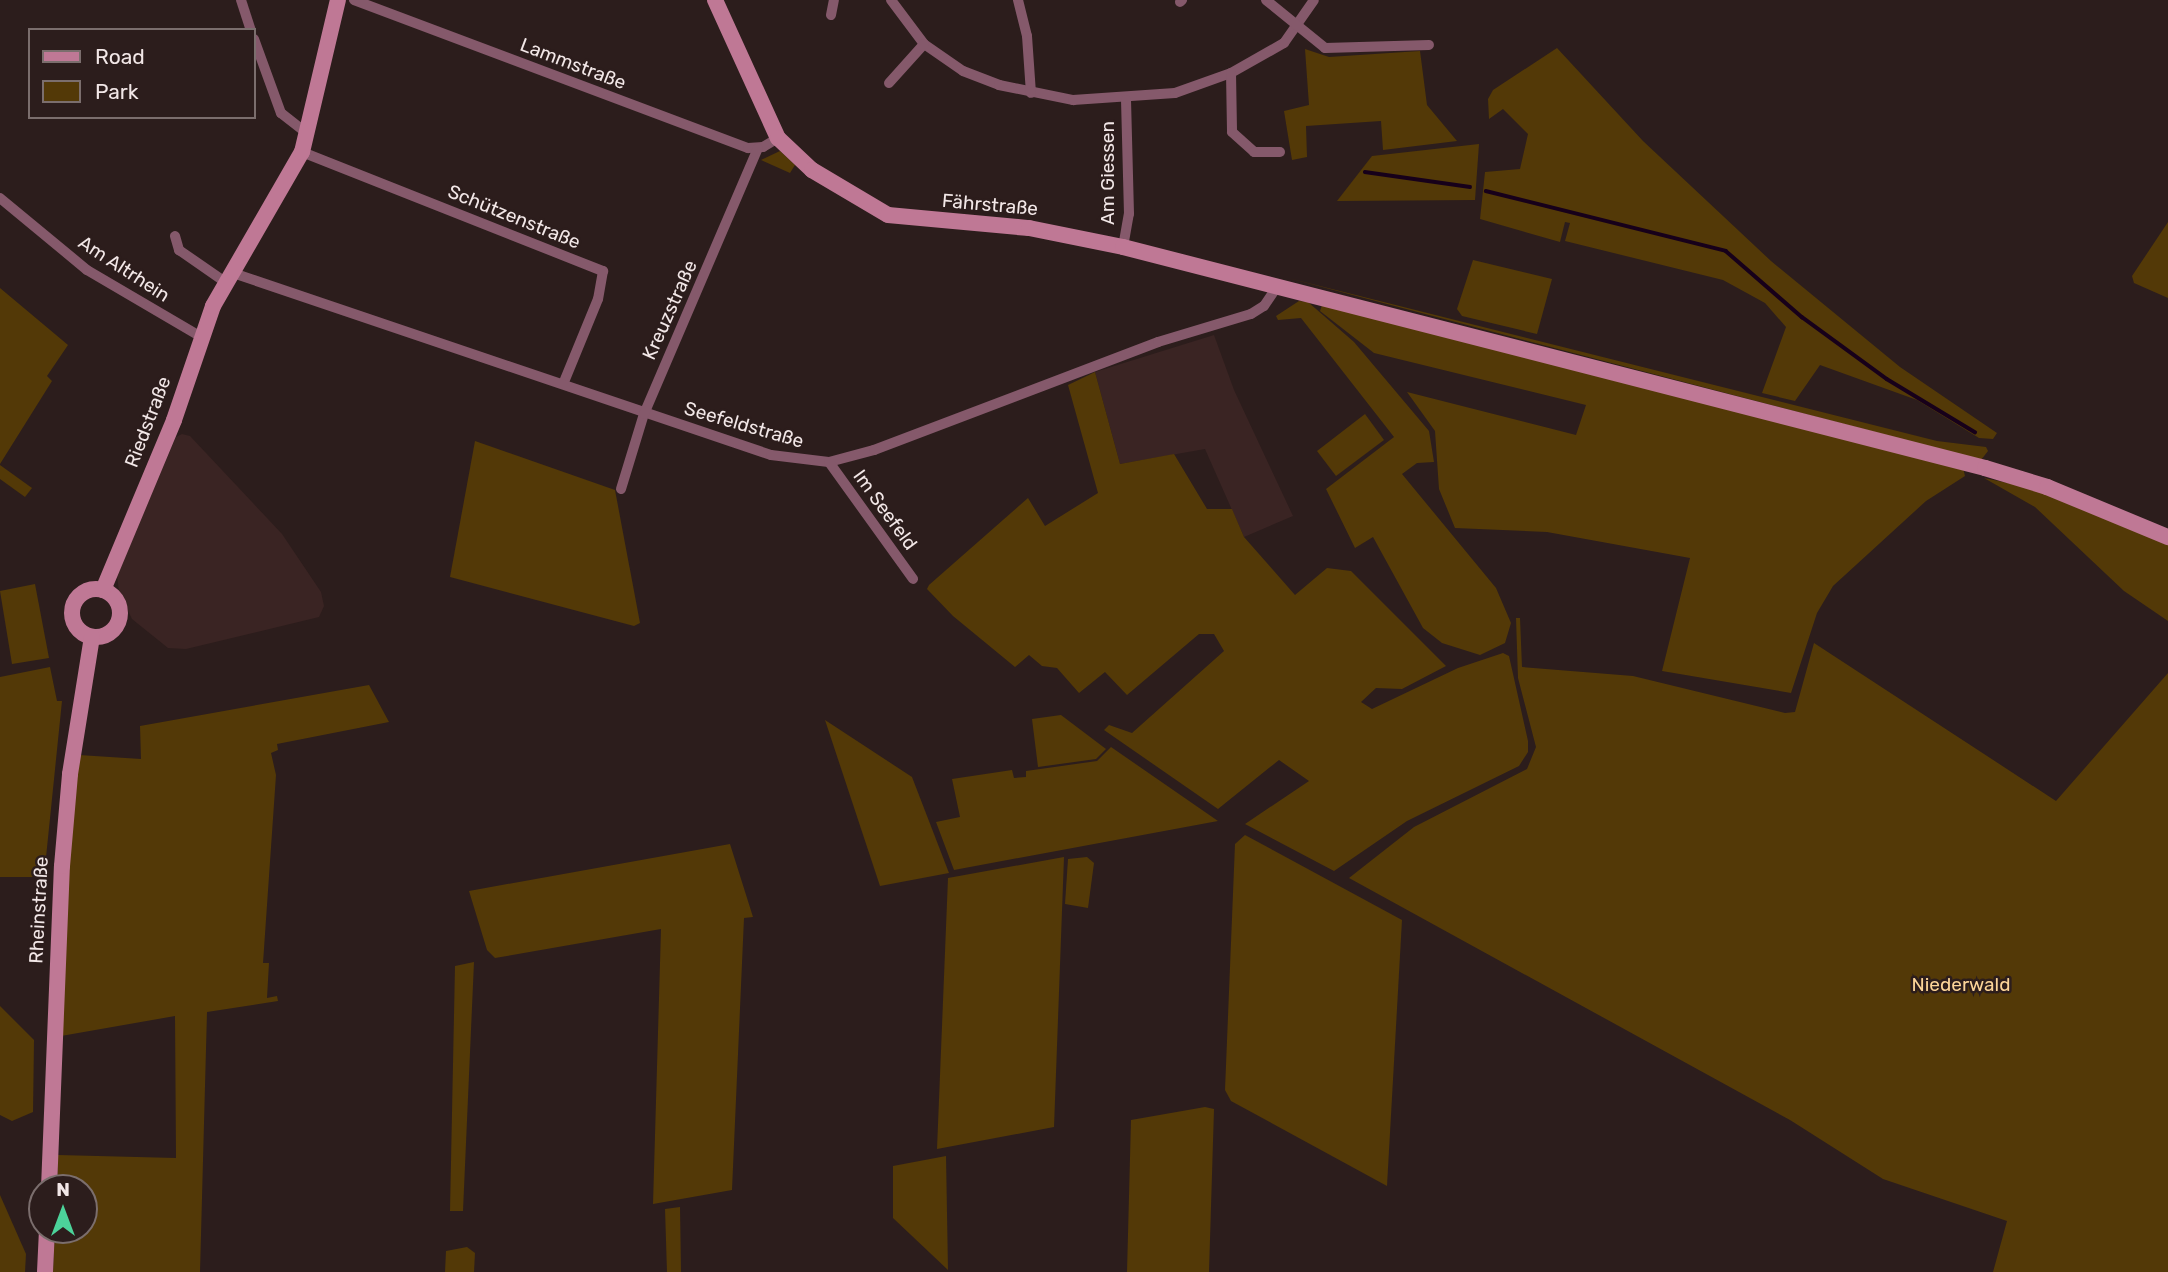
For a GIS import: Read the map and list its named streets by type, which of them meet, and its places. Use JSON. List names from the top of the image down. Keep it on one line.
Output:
{"streets":{"main road":["Fährstraße","Riedstraße","Rheinstraße"],"street":["Lammstraße","Am Giessen","Schützenstraße","Am Altrhein","Kreuzstraße","Seefeldstraße","Im Seefeld"]},"crossings":[["Lammstraße","Kreuzstraße"],["Am Giessen","Fährstraße"],["Fährstraße","Seefeldstraße"],["Schützenstraße","Riedstraße"],["Schützenstraße","Seefeldstraße"],["Am Altrhein","Riedstraße"],["Kreuzstraße","Seefeldstraße"],["Riedstraße","Seefeldstraße"],["Riedstraße","Rheinstraße"],["Seefeldstraße","Im Seefeld"]],"parks":["Niederwald"],"legend":["Road","Park"],"north":"top"}
